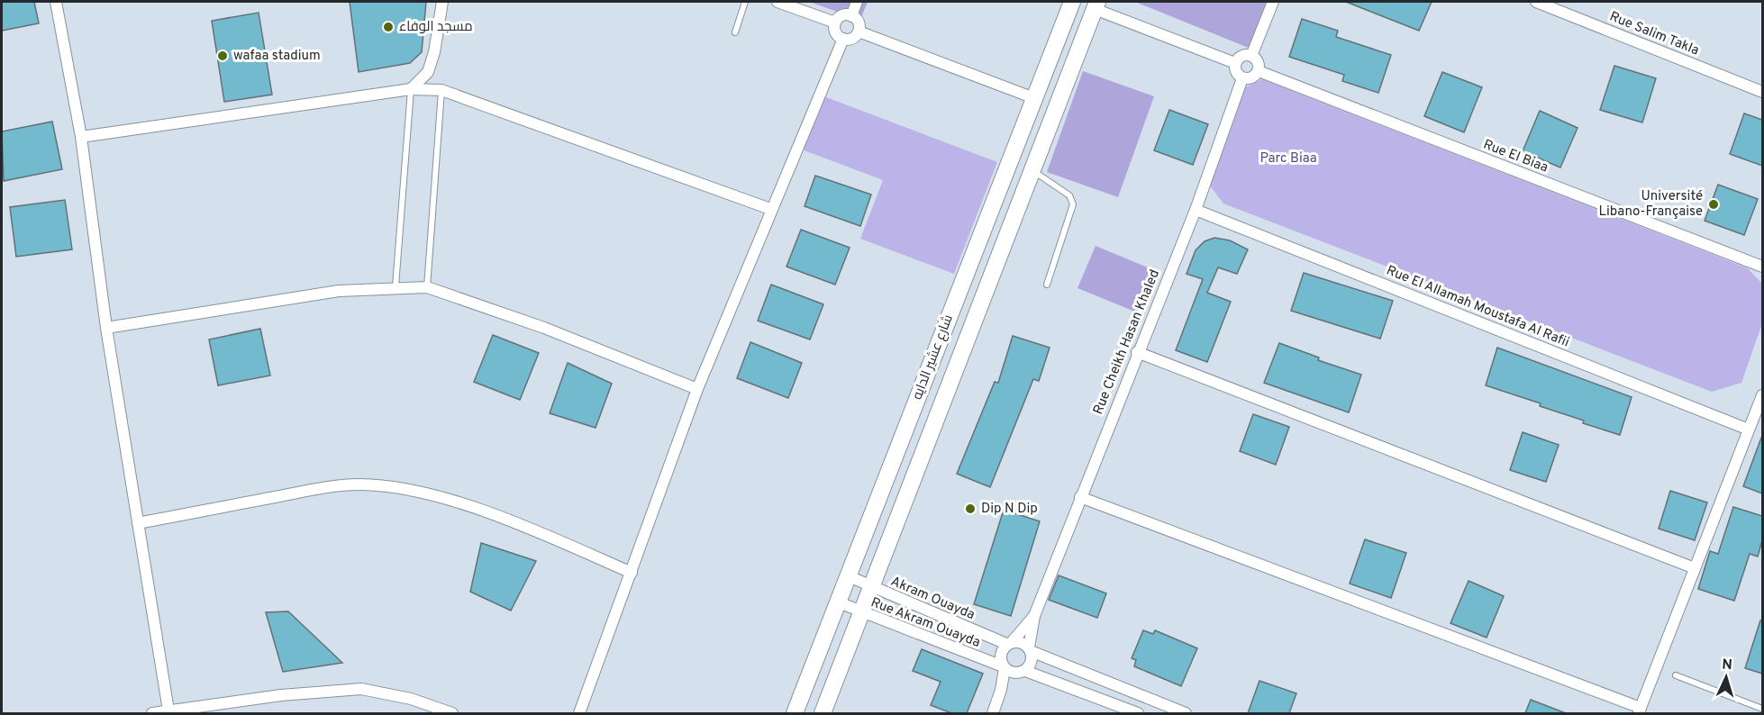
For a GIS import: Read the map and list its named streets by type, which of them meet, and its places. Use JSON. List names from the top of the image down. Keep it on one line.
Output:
{"streets":{"street":["Rue Salim Takla","Rue El Biaa","Rue El Allamah Moustafa Al Rafii","Rue Cheikh Hasan Khaled","شارع عشير الدايه","Akram Ouayda","Rue Akram Ouayda"]},"crossings":[["Rue El Biaa","Rue Cheikh Hasan Khaled"],["Rue El Allamah Moustafa Al Rafii","Rue Cheikh Hasan Khaled"],["Rue Cheikh Hasan Khaled","Akram Ouayda"],["Rue Cheikh Hasan Khaled","Rue Akram Ouayda"],["شارع عشير الدايه","Akram Ouayda"],["شارع عشير الدايه","Rue Akram Ouayda"],["Akram Ouayda","Rue Akram Ouayda"]],"parks":["Parc Biaa"],"places":["مسجد الوفاء","wafaa stadium","Université Libano-Française","Dip N Dip"],"north":"top"}
